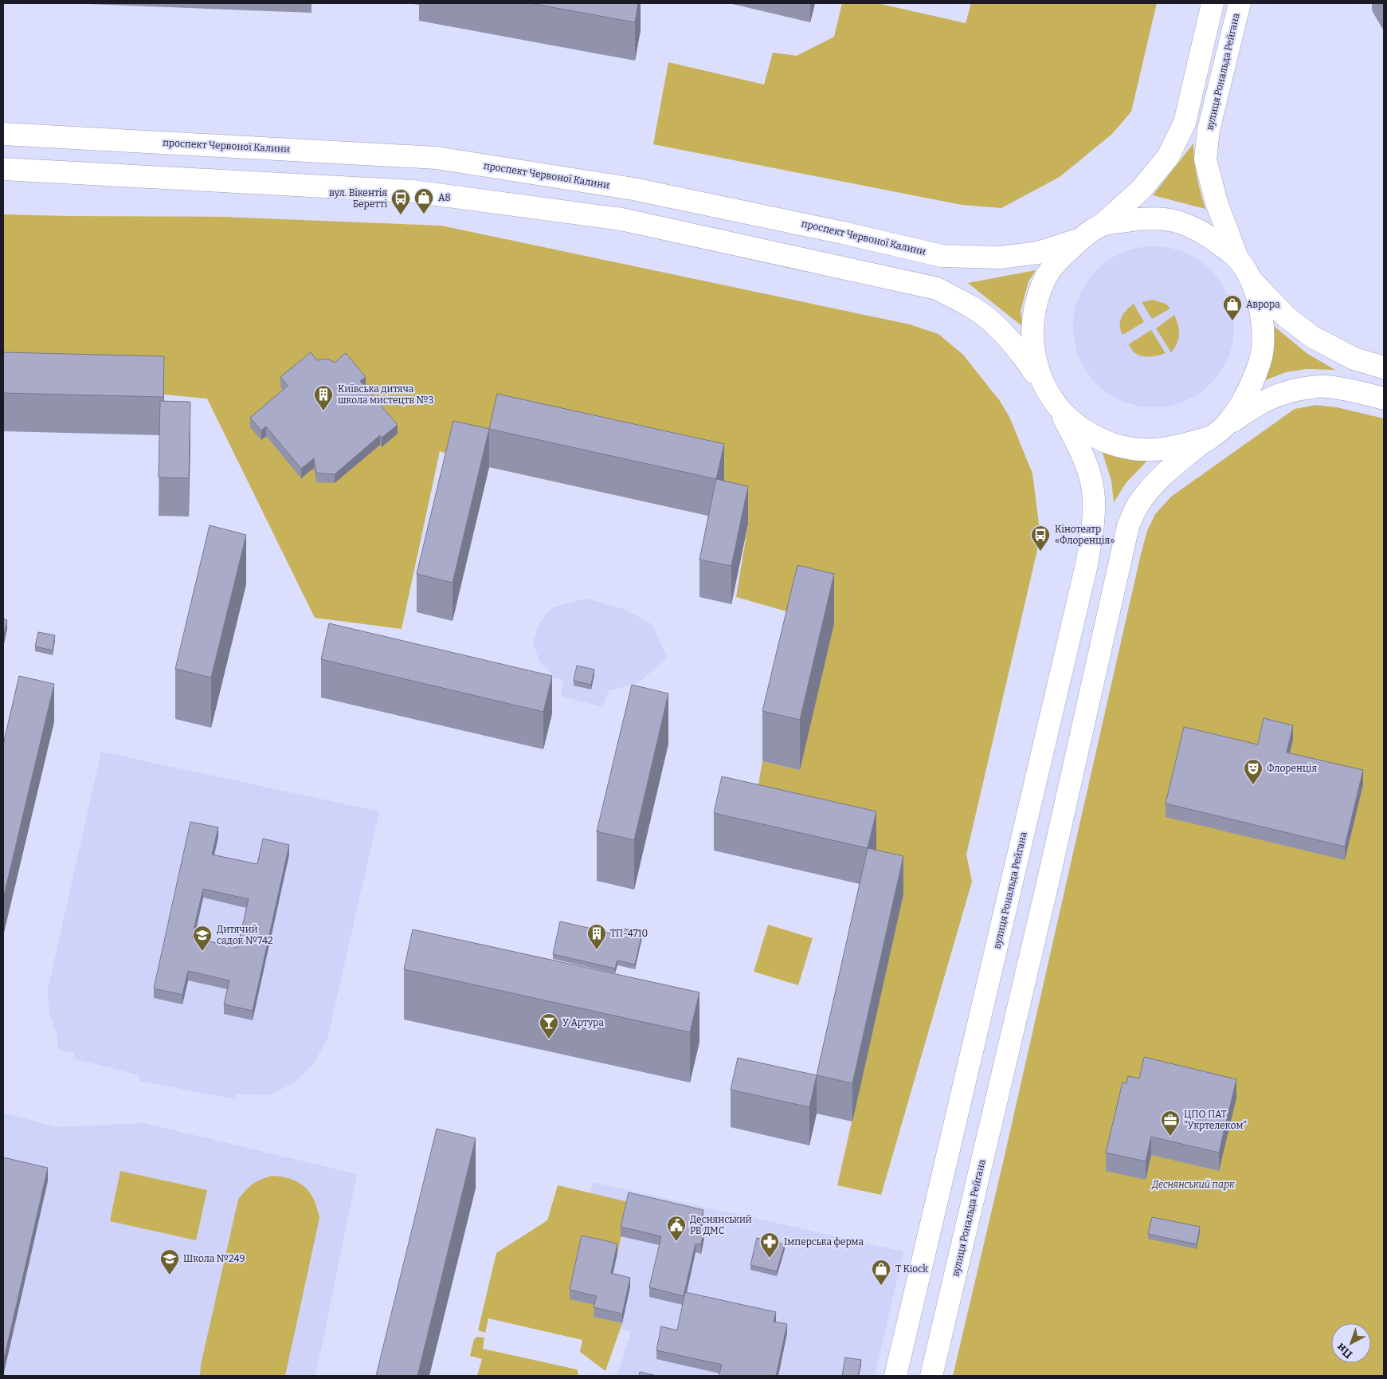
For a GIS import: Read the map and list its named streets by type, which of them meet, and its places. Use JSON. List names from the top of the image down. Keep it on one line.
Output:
{"streets":{"main road":["вулиця Рональда Рейгана","проспект Червоної Калини"]},"parks":["Деснянський парк"],"places":{"shop":["А8","Аврора","T Kiock"],"bus stop":["вул. Вікентія Беретті","Кінотеатр «Флоренція»"],"building":["Київська дитяча школа мистецтв №3","ТП-4710"],"theatre":["Флоренція"],"school or university":["Дитячий садок №742","Школа №249"],"bar":["У Артура"],"office":["ЦПО ПАТ \"Укртелеком\""],"public building":["Деснянський РВ ДМС"],"pharmacy":["Імперська ферма"]},"north":"bottom left"}
